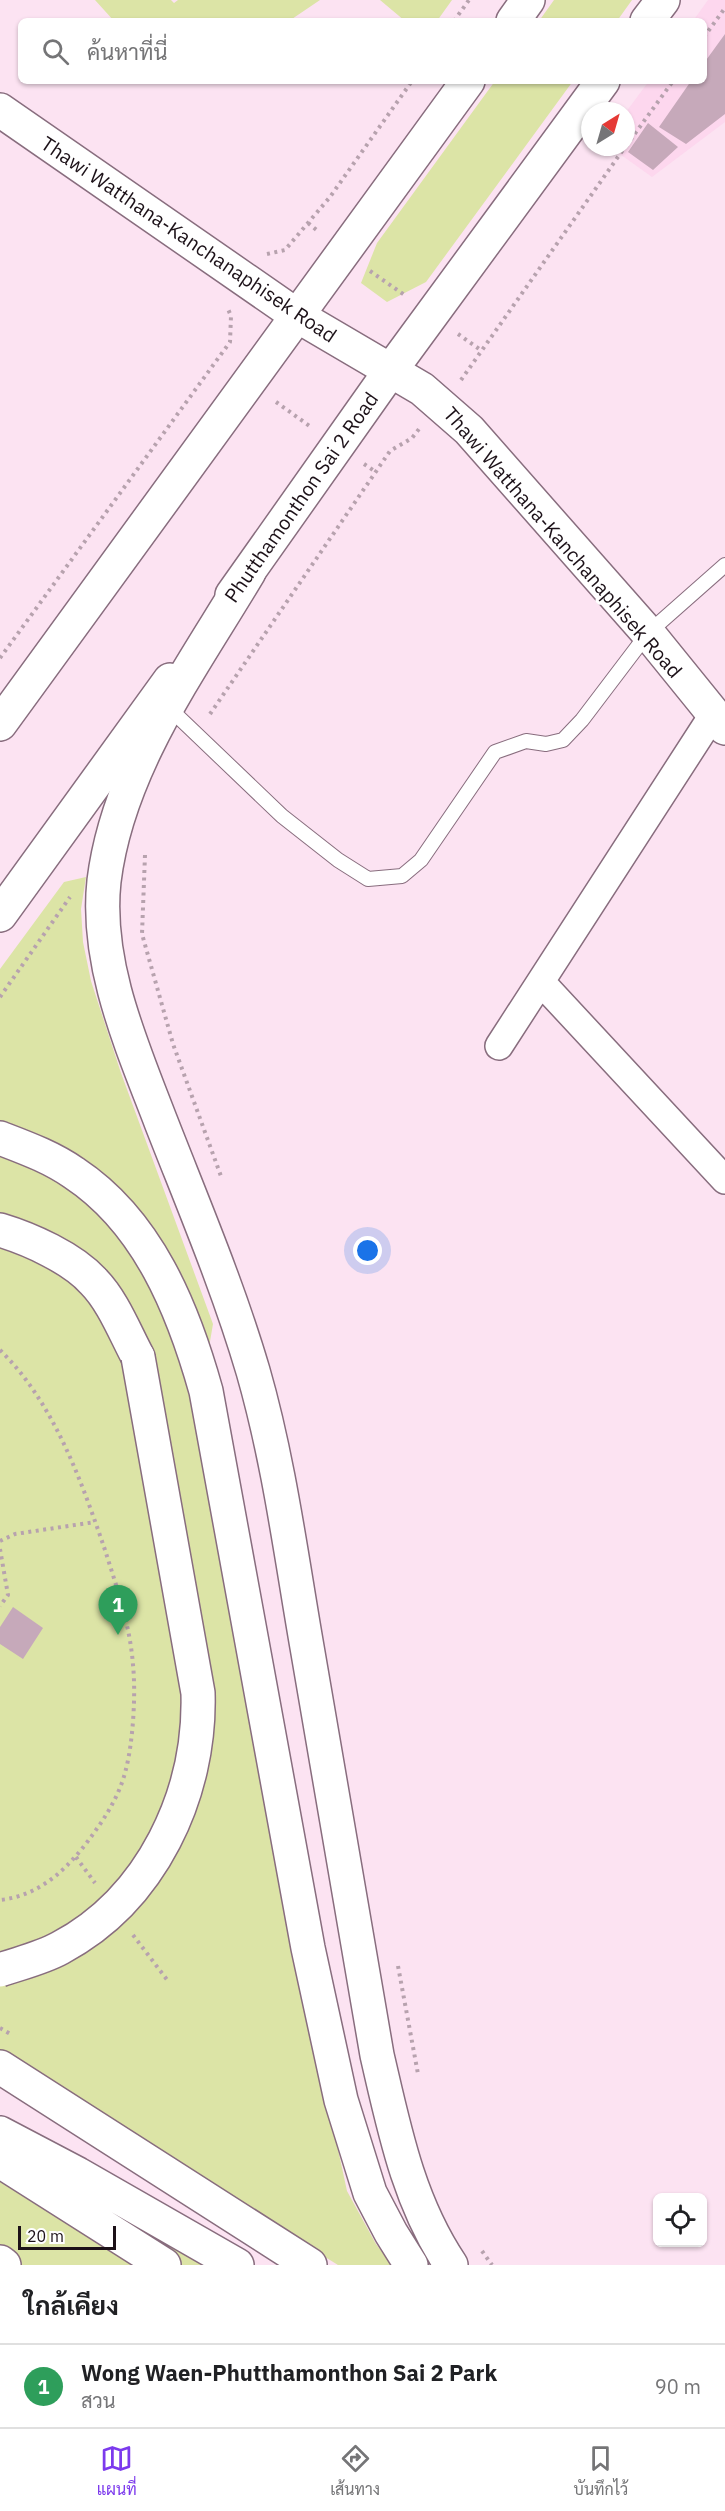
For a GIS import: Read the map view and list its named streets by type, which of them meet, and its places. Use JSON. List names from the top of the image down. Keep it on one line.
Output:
{"streets":{"main road":["Thawi Watthana-Kanchanaphisek Road","Phutthamonthon Sai 2 Road"]},"crossings":[["Thawi Watthana-Kanchanaphisek Road","Phutthamonthon Sai 2 Road"]],"scale_bar":"20 m","north":"top right","page":{"search":"ค้นหาที่นี่","pins":"1","scale":"20 m","heading":"ใกล้เคียง","list":[{"mark":"1","name":"Wong Waen-Phutthamonthon Sai 2 Park","note":"สวน","value":"90 m"}],"nav":["แผนที่","เส้นทาง","บันทึกไว้"]}}
